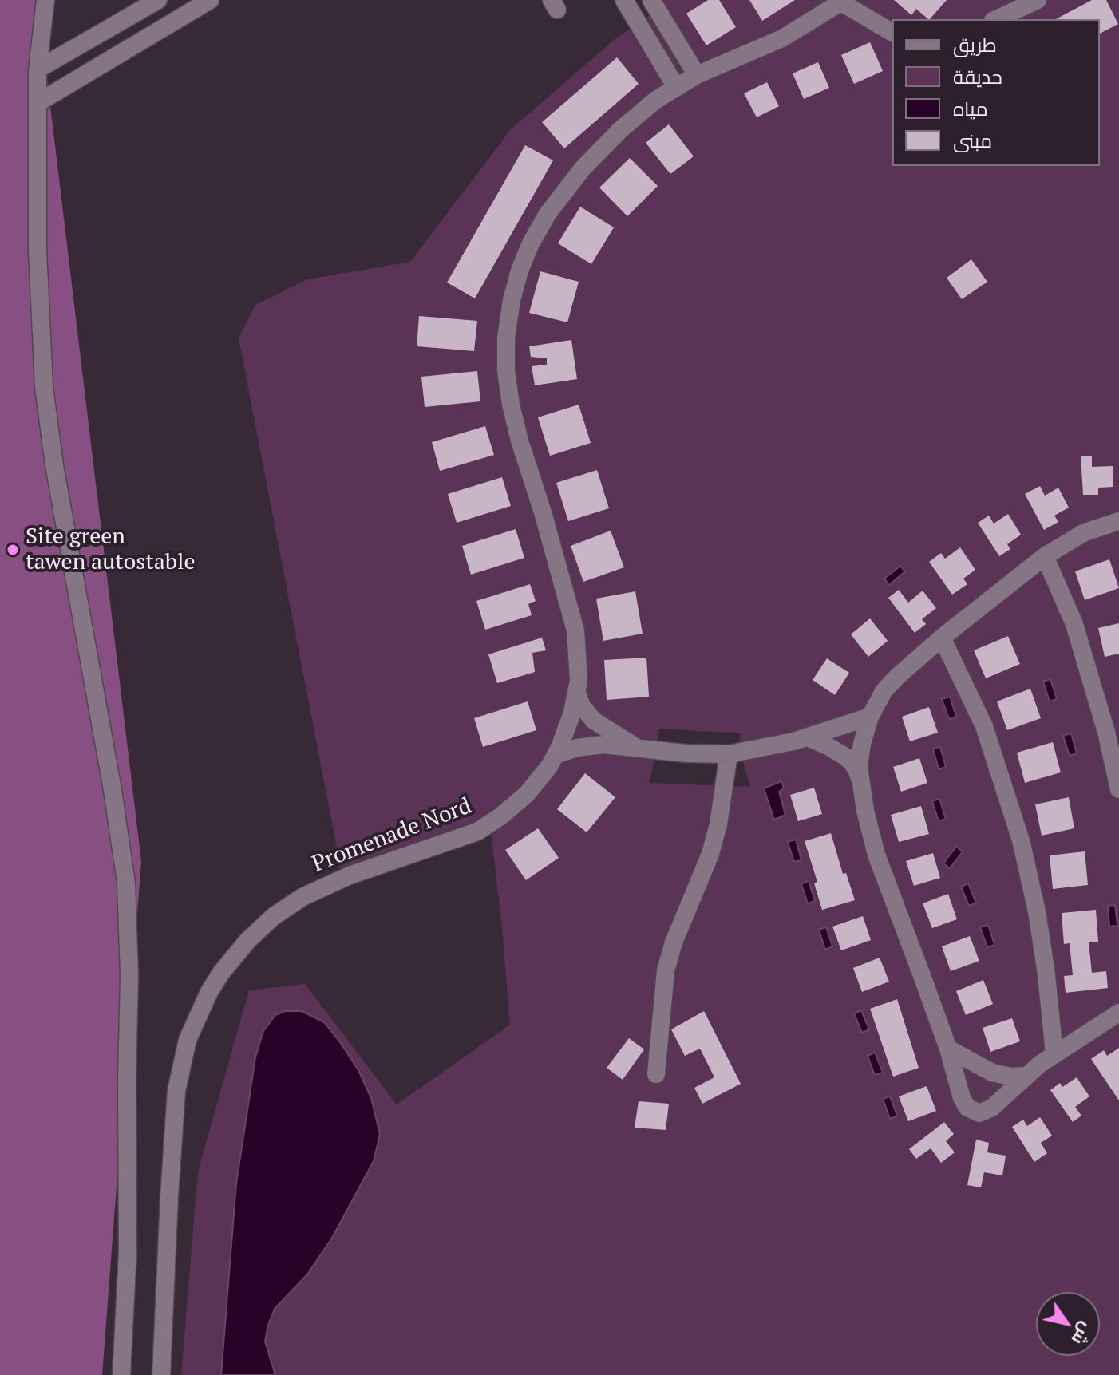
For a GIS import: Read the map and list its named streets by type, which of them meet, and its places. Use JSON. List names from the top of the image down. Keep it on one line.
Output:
{"streets":{"street":["Promenade Nord"]},"places":["Site green tawen autostable"],"legend":["طريق","حديقة","مياه","مبنى"],"north":"bottom right"}
